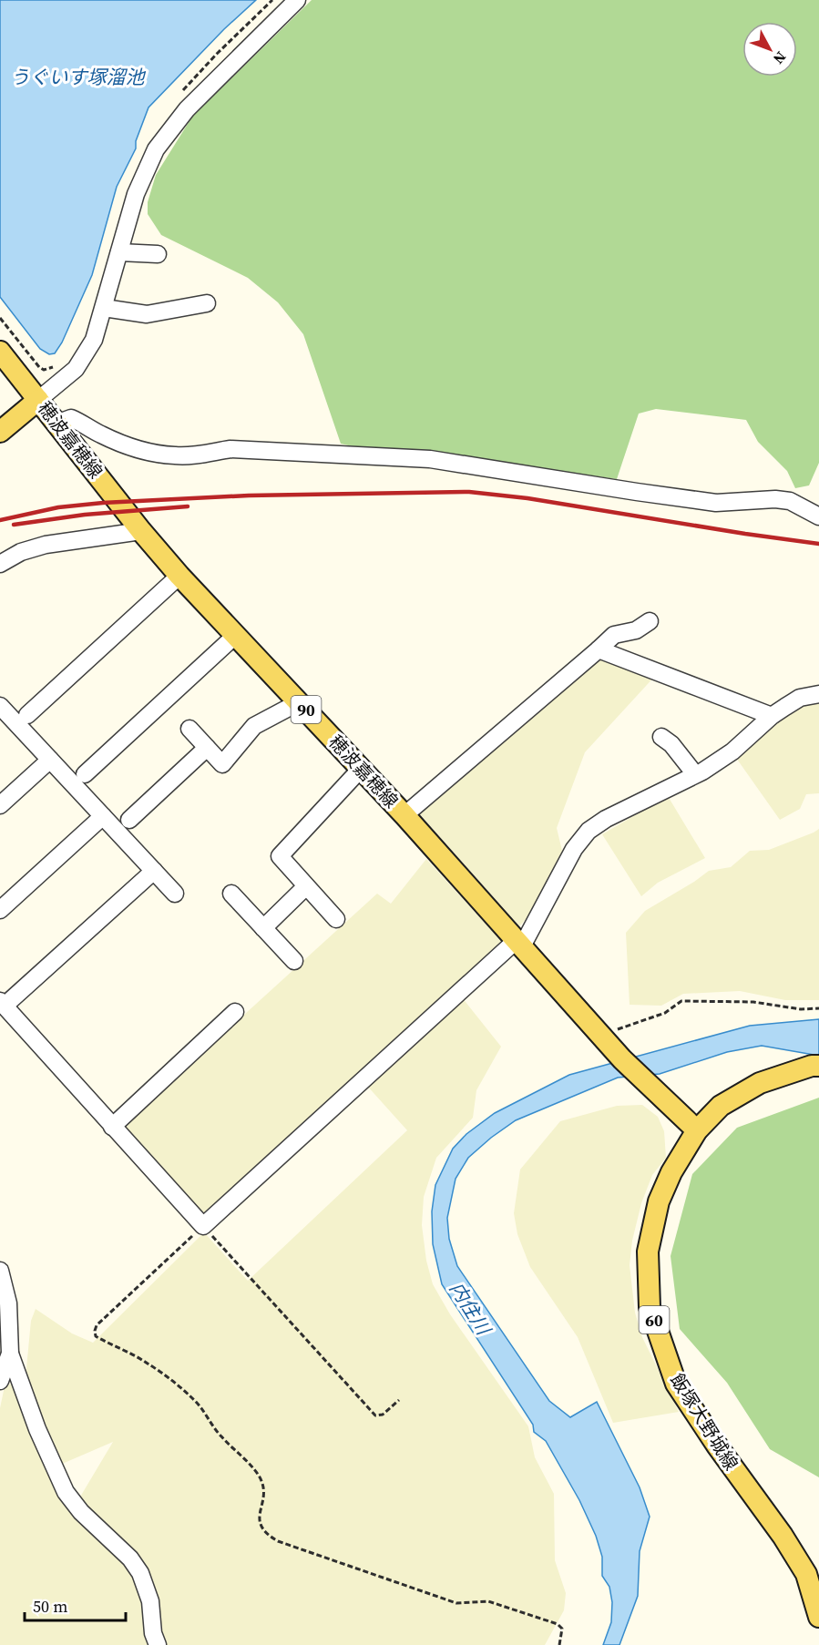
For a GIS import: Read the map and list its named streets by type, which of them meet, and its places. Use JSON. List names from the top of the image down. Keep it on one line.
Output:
{"streets":{"main road":["穂波嘉穂線","90","60","飯塚大野城線"]},"crossings":[["穂波嘉穂線","飯塚大野城線"]],"water":["うぐいす塚溜池","内住川"],"scale_bar":"50 m","north":"bottom right"}
